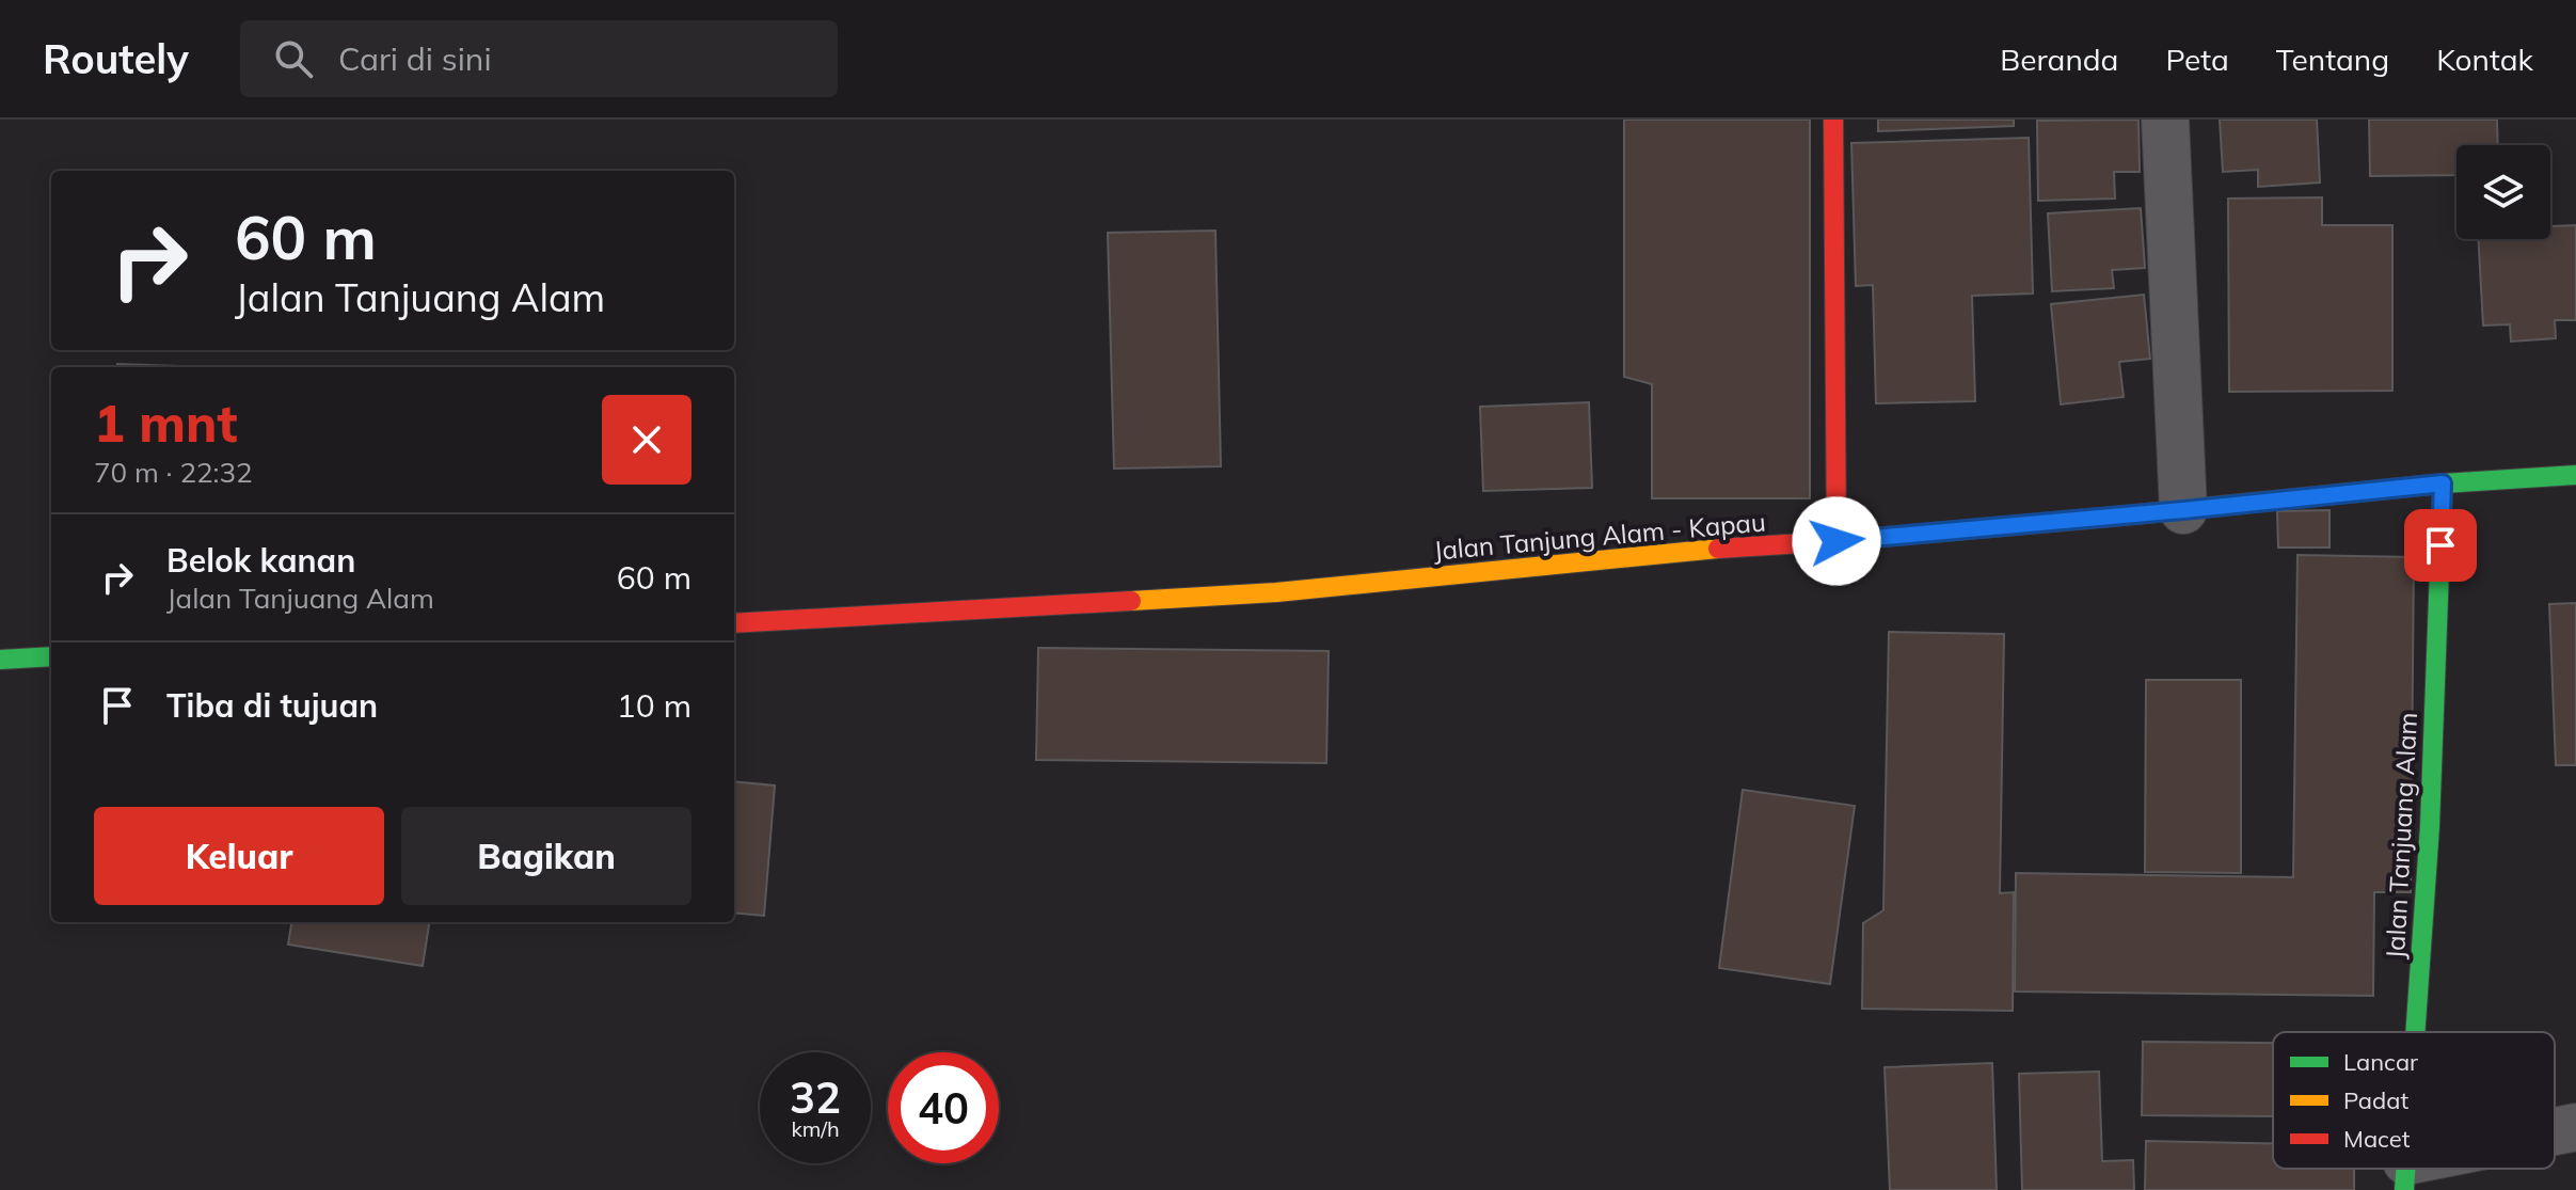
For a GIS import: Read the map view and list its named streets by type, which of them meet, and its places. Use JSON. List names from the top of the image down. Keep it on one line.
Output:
{"streets":{"street":["Jalan Tanjung Alam - Kapau","Jalan Tanjuang Alam"]},"crossings":[["Jalan Tanjung Alam - Kapau","Jalan Tanjuang Alam"]],"legend":["Lancar","Padat","Macet"],"page":{"header":"Routely","search":"Cari di sini","nav":["Beranda","Peta","Tentang","Kontak"],"turn":["60 m","Jalan Tanjuang Alam"],"heading":["1 mnt","70 m · 22:32"],"list":[{"name":"Belok kanan","note":"Jalan Tanjuang Alam","value":"60 m"},{"name":"Tiba di tujuan","value":"10 m"}],"buttons":["Keluar","Bagikan"],"speed":"32 km/h","limit":"40"}}
